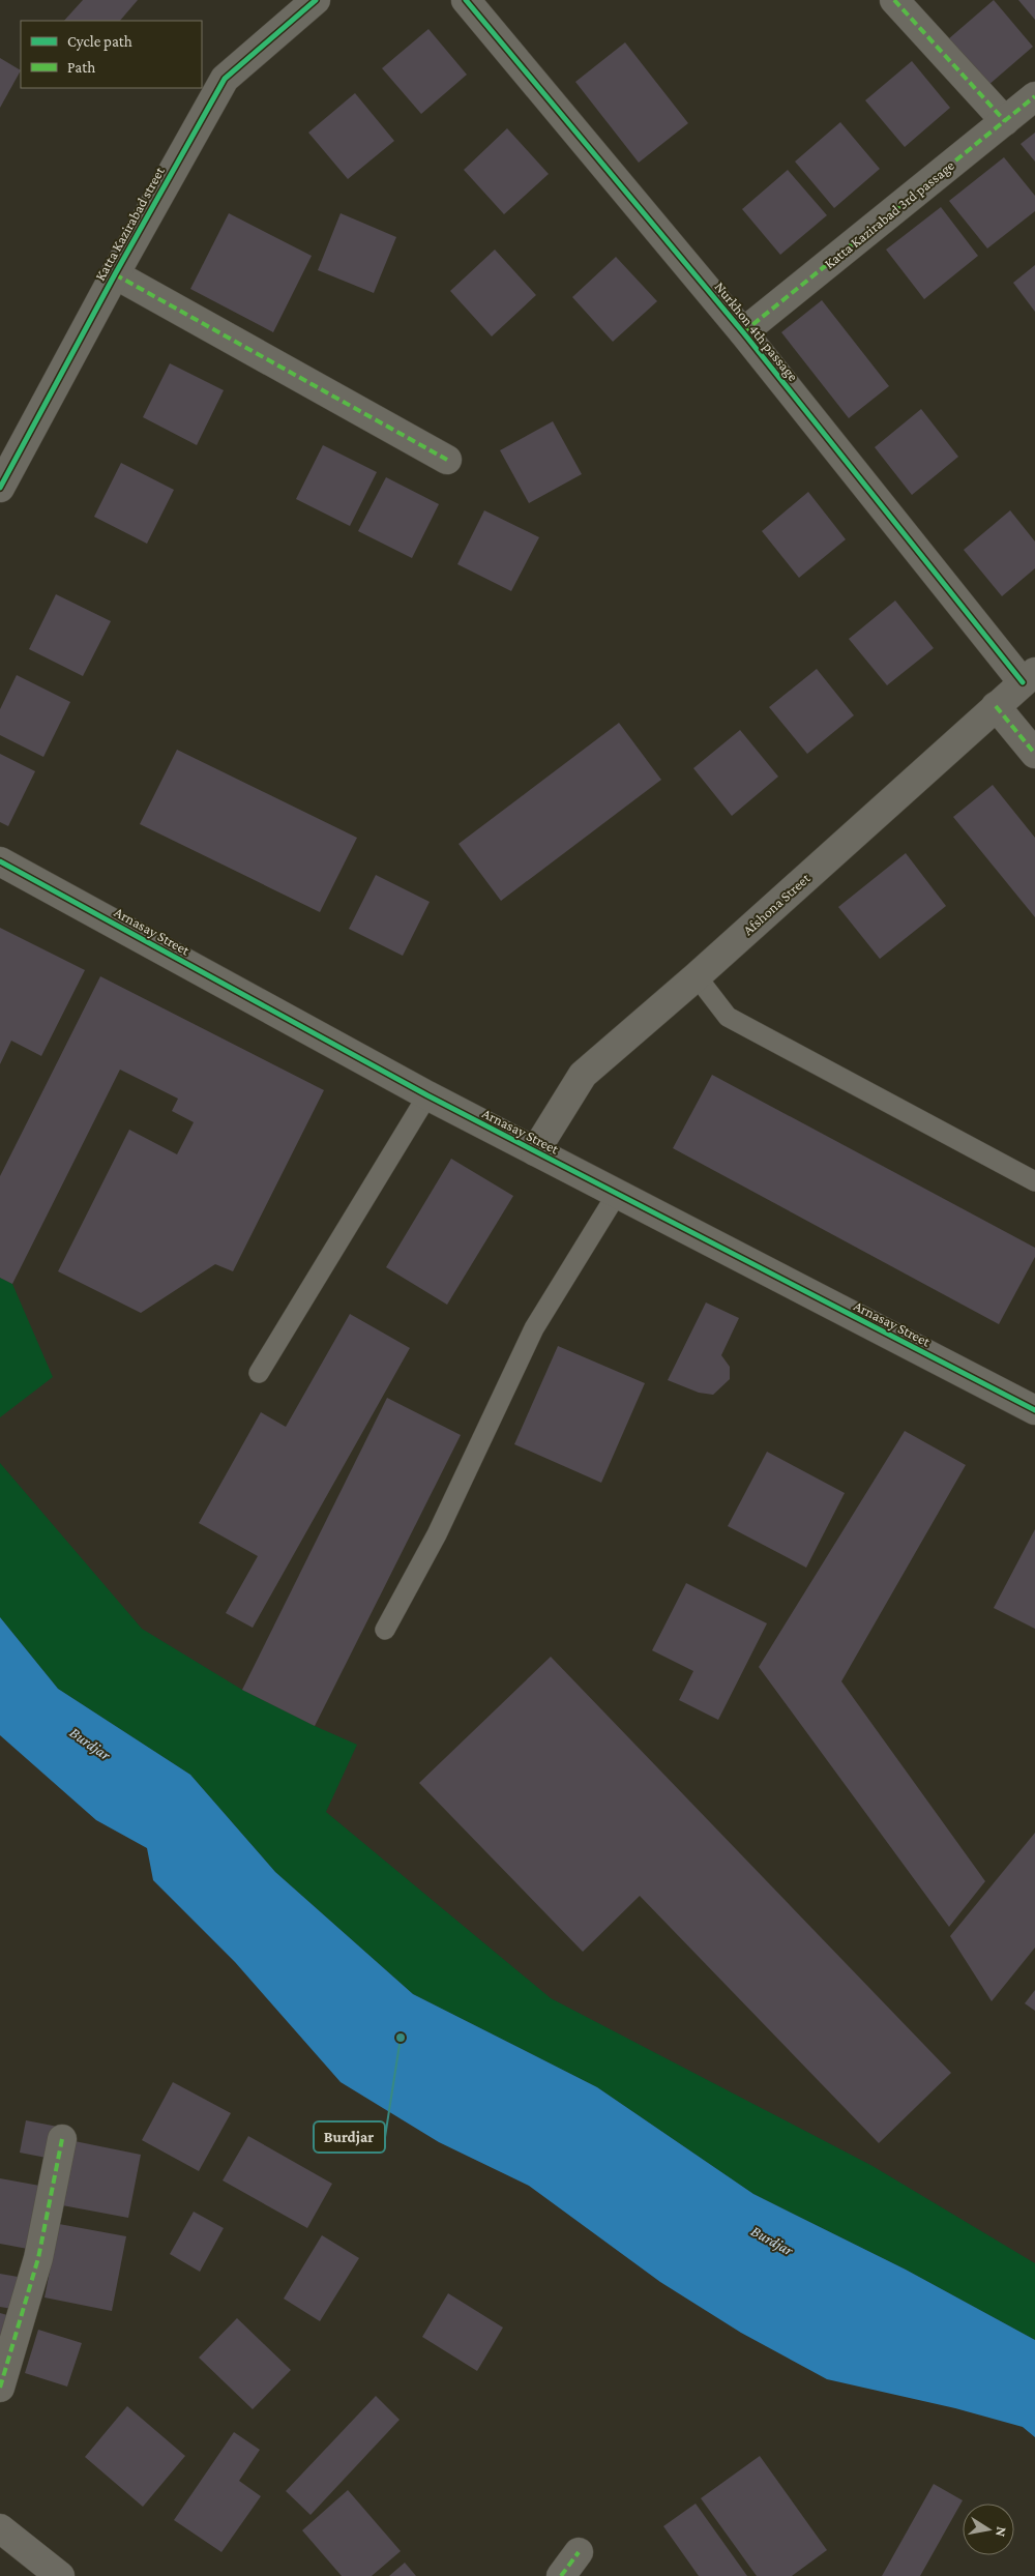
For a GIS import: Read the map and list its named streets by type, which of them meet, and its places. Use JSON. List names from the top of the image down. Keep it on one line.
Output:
{"streets":{"street":["Katta Kazirabad 3rd passage","Katta Kazirabad street","Nurkhon 4th passage","Afshona Street","Arnasay Street"]},"crossings":[["Katta Kazirabad 3rd passage","Nurkhon 4th passage"],["Nurkhon 4th passage","Afshona Street"],["Afshona Street","Arnasay Street"]],"water":["Burdjar"],"places":["Burdjar"],"legend":["Cycle path","Path"],"north":"right"}
